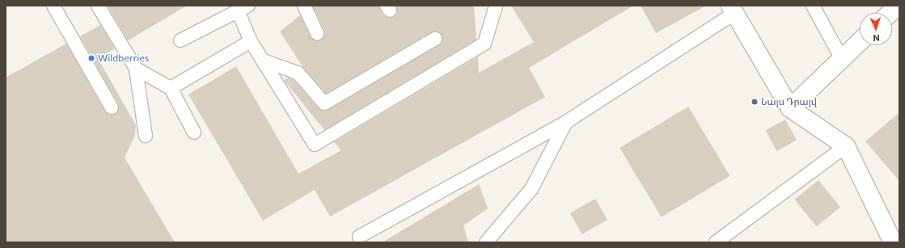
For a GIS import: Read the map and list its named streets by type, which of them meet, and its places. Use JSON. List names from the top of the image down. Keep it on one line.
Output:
{"places":["Wildberries","Նայս Դրայվ"],"north":"bottom"}
